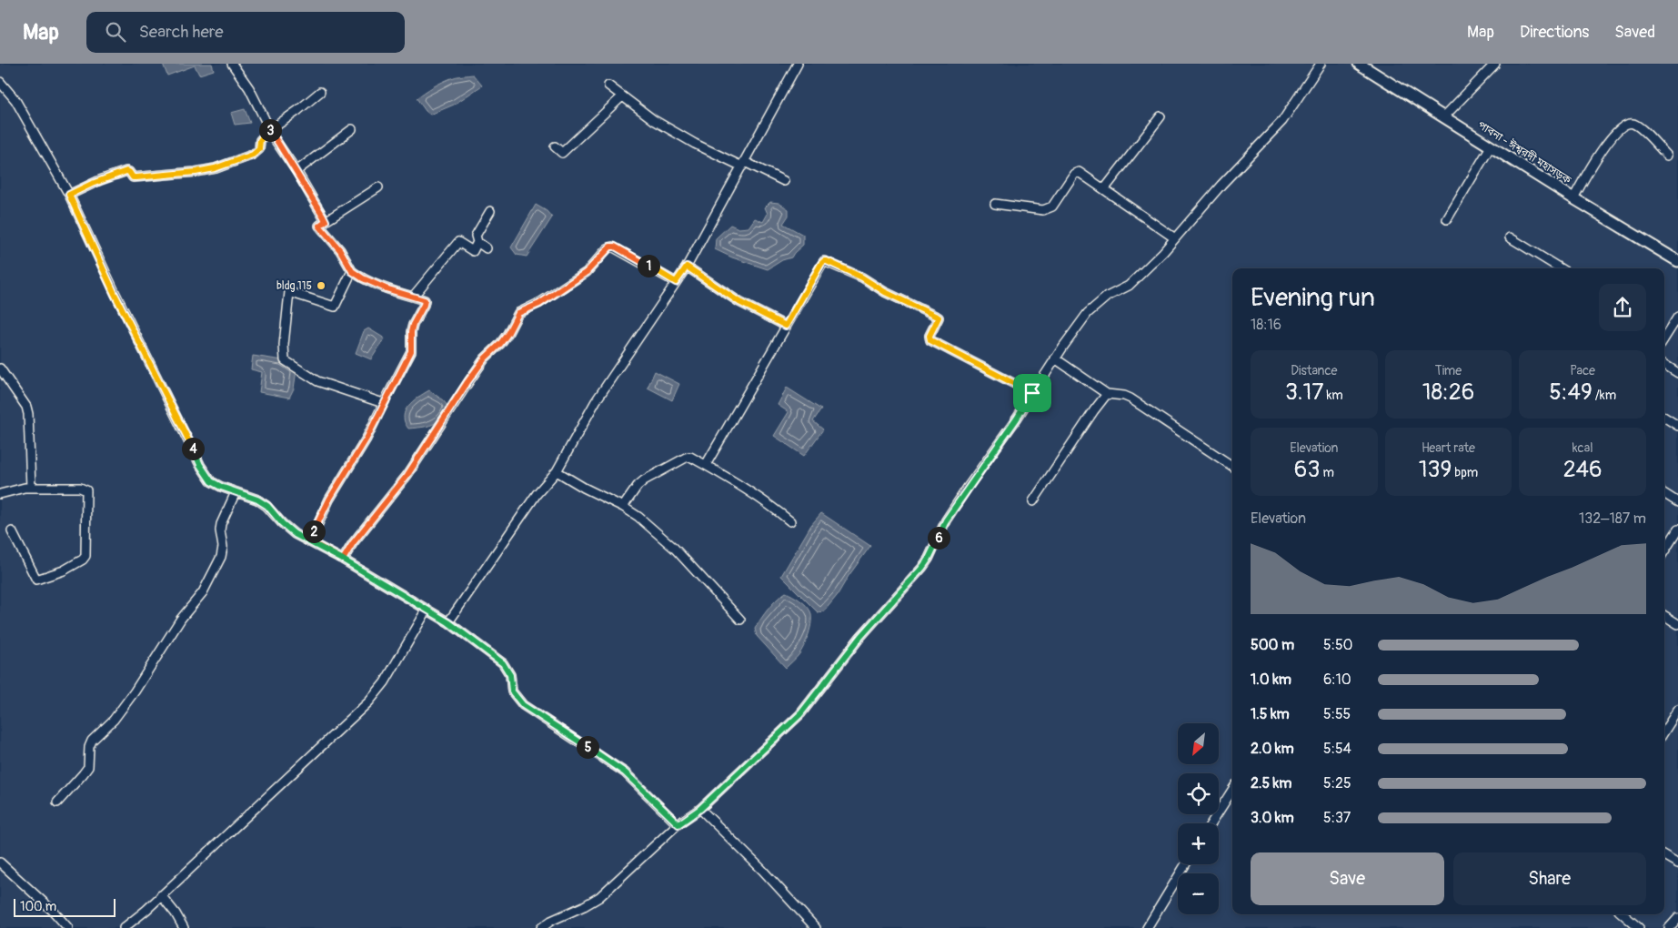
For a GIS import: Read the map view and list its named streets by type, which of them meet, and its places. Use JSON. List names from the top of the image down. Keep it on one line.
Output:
{"streets":{"main road":["পাবনা - ঈশ্বরদী মহাসড়ক"]},"places":["bldg 115"],"scale_bar":"100 m","north":"bottom left","page":{"header":"Map","search":"Search here","nav":["Map","Directions","Saved"],"pins":["3","1","4","2","6","5"],"heading":["Evening run","18:16"],"stats":[["Distance","3.17 km"],["Time","18:26"],["Pace","5:49 /km"],["Elevation","63 m"],["Heart rate","139 bpm"],["kcal","246"]],"chart":["Elevation","132–187 m"],"list":[{"name":"500 m","note":"5:50"},{"name":"1.0 km","note":"6:10"},{"name":"1.5 km","note":"5:55"},{"name":"2.0 km","note":"5:54"},{"name":"2.5 km","note":"5:25"},{"name":"3.0 km","note":"5:37"}],"map_buttons":["+","−"],"buttons":["Save","Share"],"scale":"100 m"}}
